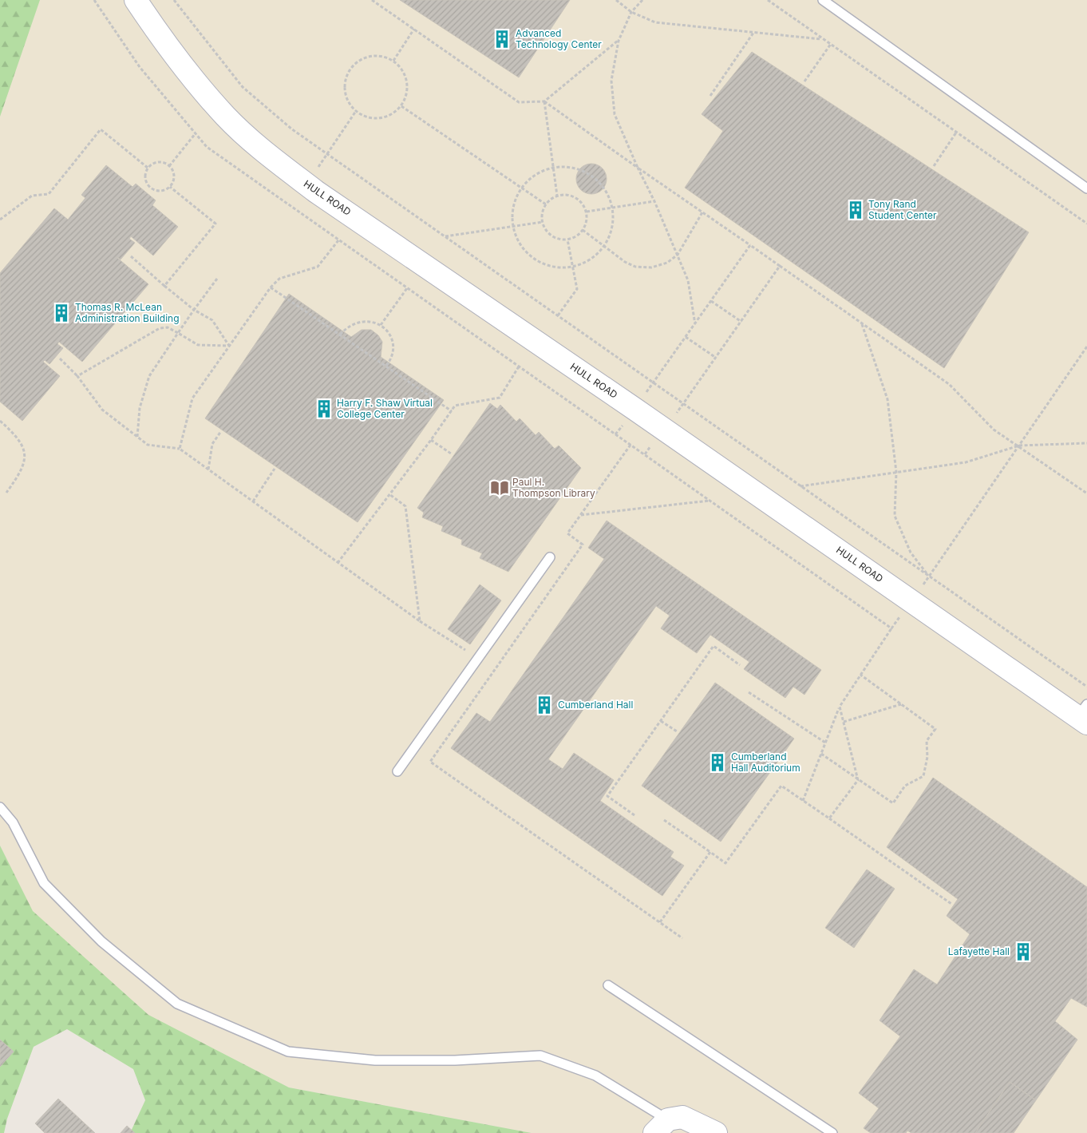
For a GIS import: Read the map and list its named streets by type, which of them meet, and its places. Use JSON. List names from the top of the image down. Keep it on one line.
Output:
{"streets":{"street":["HULL ROAD"]},"places":{"building":["Advanced Technology Center","Tony Rand Student Center","Thomas R. McLean Administration Building","Harry F. Shaw Virtual College Center","Cumberland Hall","Cumberland Hall Auditorium","Lafayette Hall"],"library":["Paul H. Thompson Library"]}}
